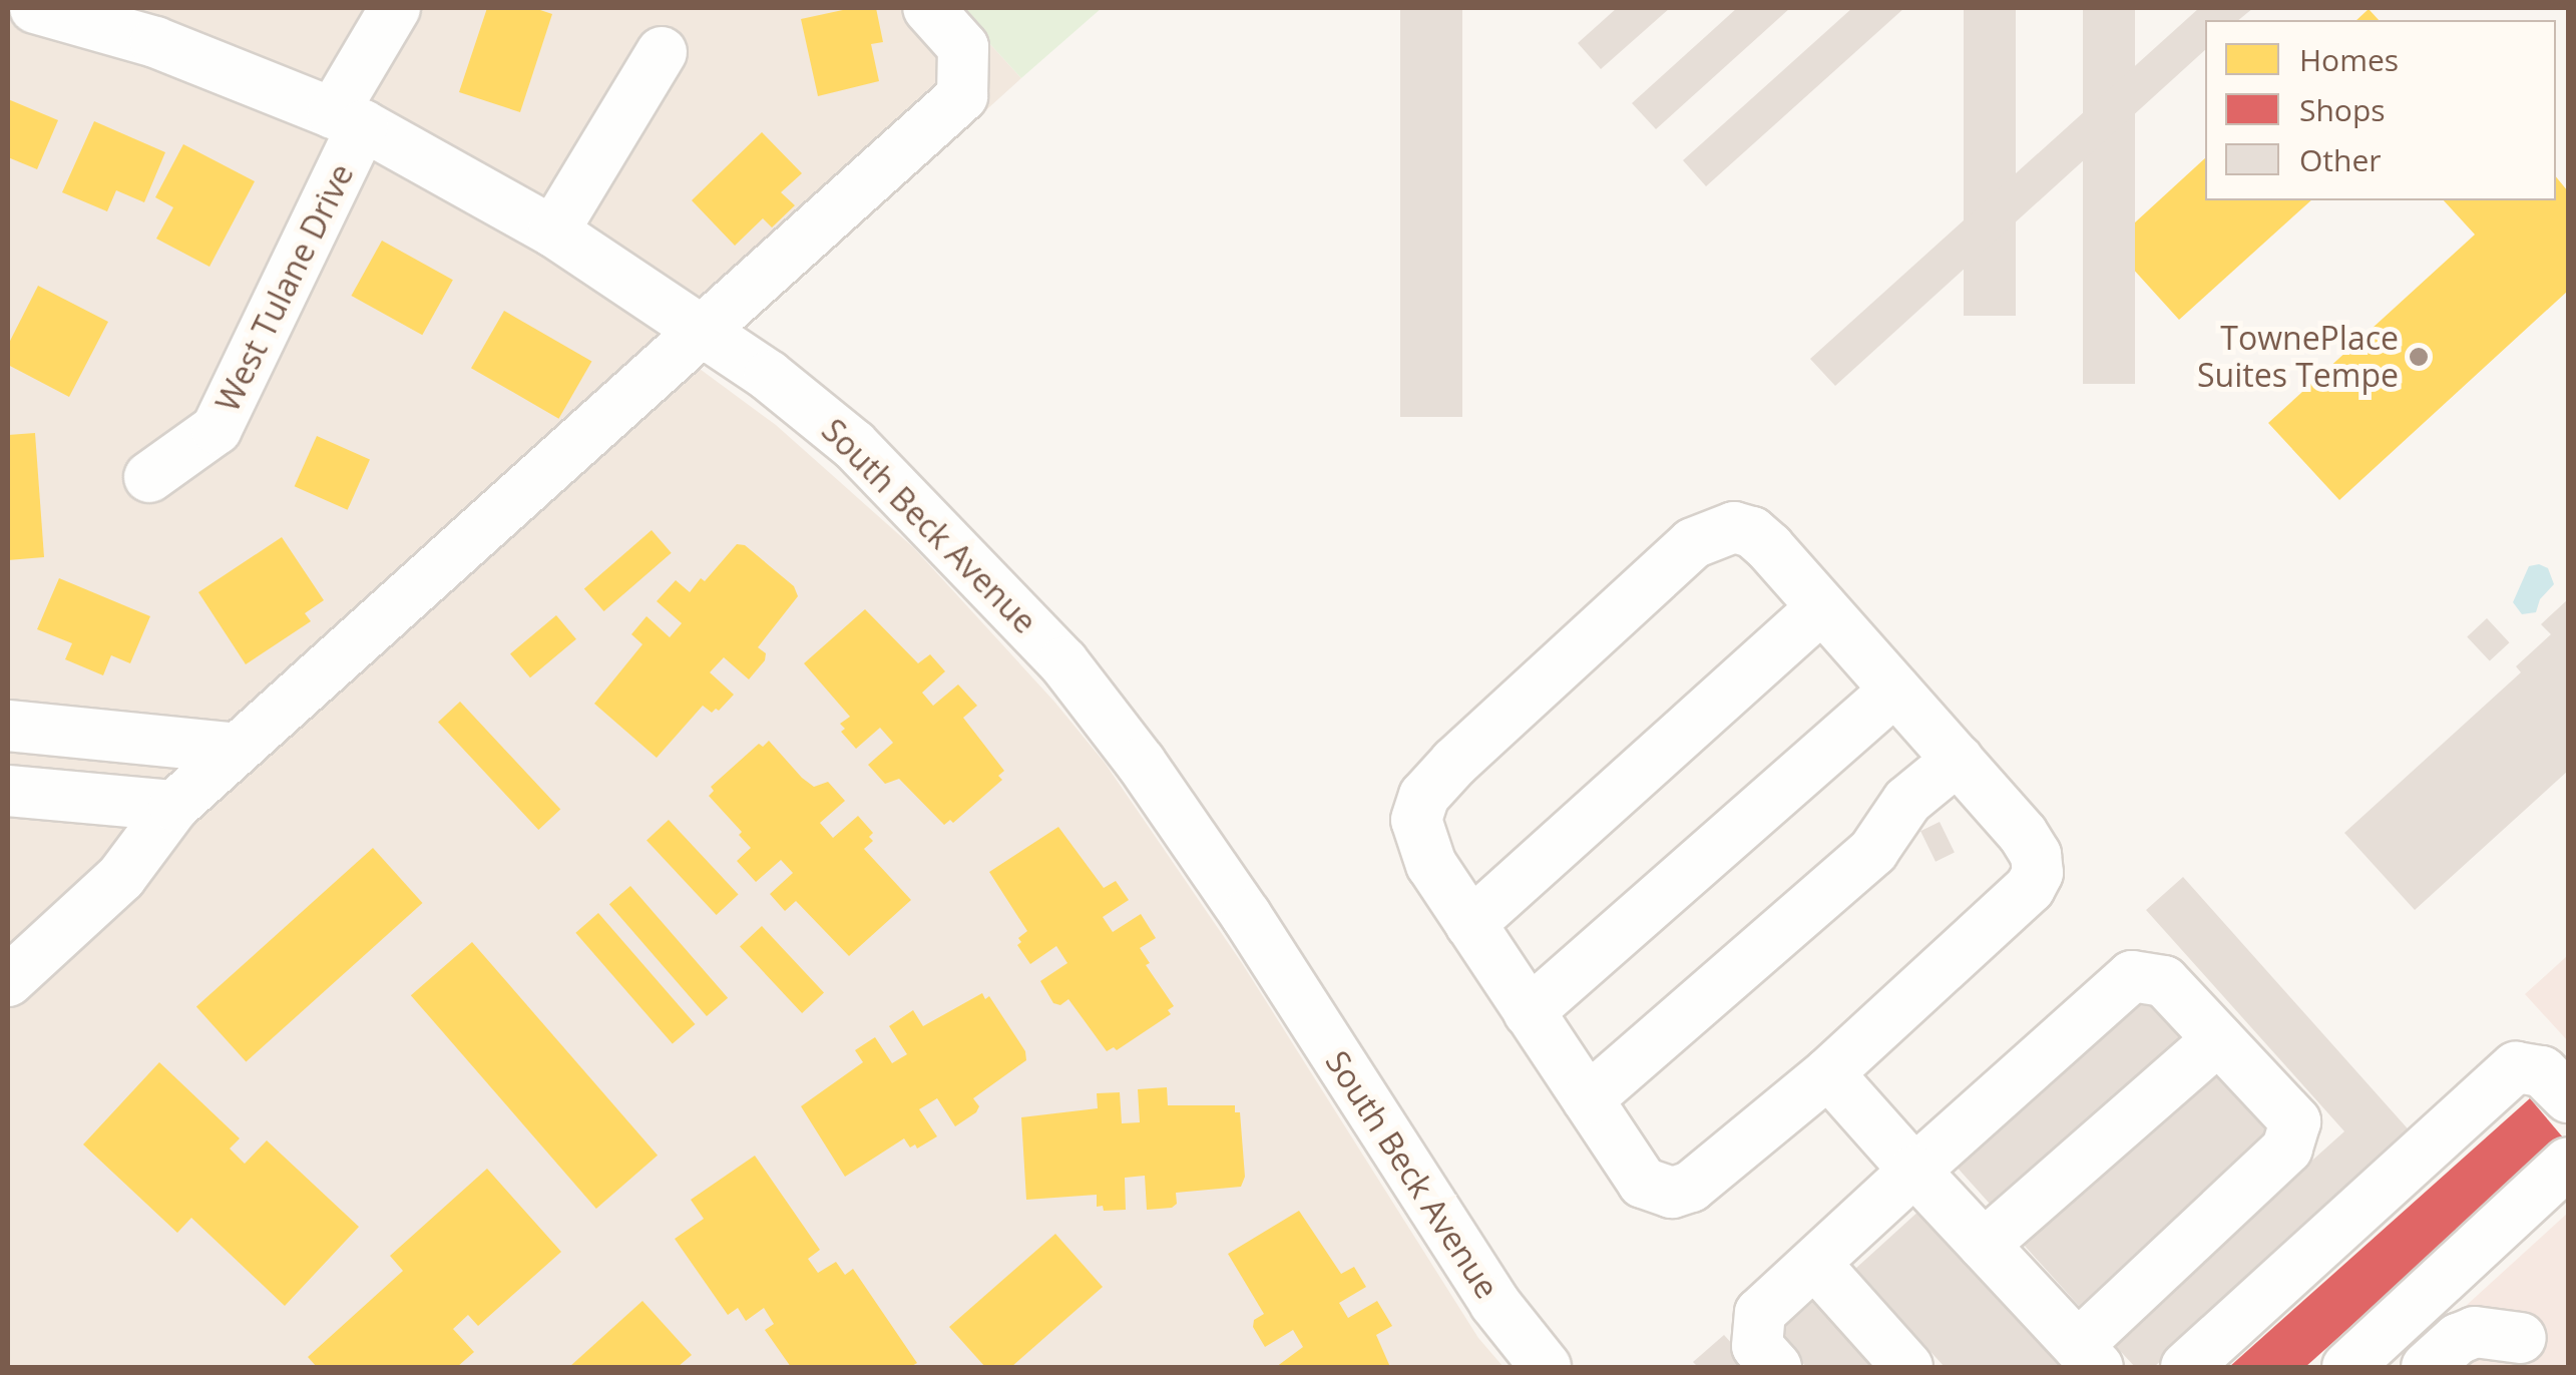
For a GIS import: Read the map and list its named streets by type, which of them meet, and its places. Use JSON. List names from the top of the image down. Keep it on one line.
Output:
{"streets":{"street":["West Tulane Drive","South Beck Avenue"]},"crossings":[["West Tulane Drive","South Beck Avenue"]],"places":["TownePlace Suites Tempe"],"legend":["Homes","Shops","Other"]}
